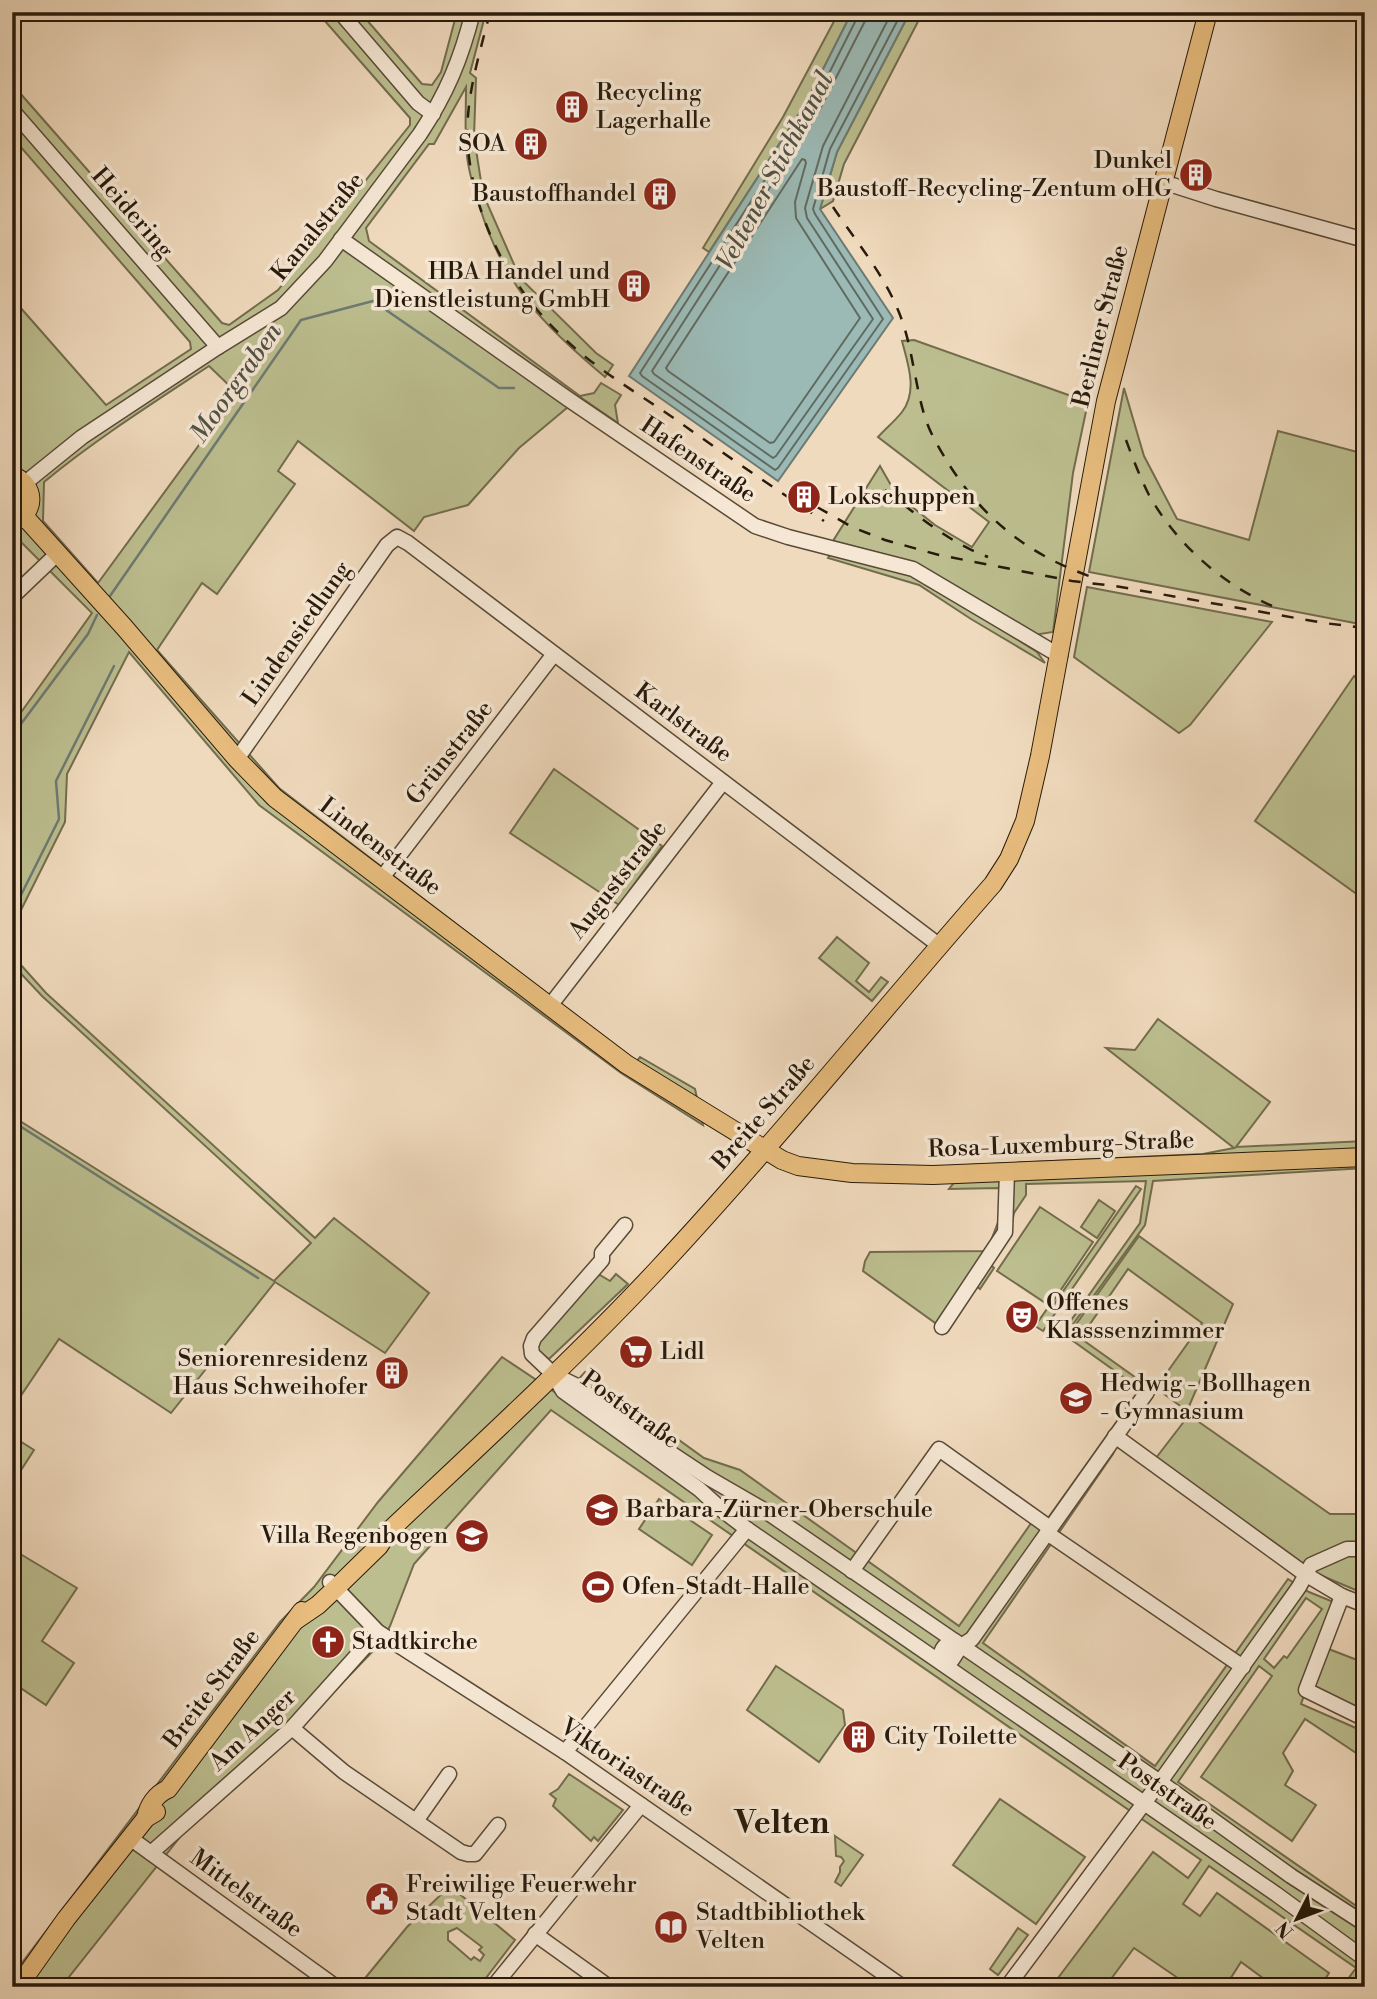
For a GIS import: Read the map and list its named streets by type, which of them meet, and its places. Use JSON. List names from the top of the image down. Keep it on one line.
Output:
{"streets":{"main road":["Berliner Straße","Lindenstraße","Breite Straße","Rosa-Luxemburg-Straße"],"street":["Heidering","Kanalstraße","Hafenstraße","Lindensiedlung","Karlstraße","Grünstraße","Auguststraße","Poststraße","Am Anger","Viktoriastraße","Mittelstraße"]},"crossings":[["Heidering","Kanalstraße"],["Kanalstraße","Hafenstraße"],["Berliner Straße","Hafenstraße"],["Berliner Straße","Breite Straße"],["Hafenstraße","Breite Straße"],["Lindensiedlung","Karlstraße"],["Lindensiedlung","Lindenstraße"],["Karlstraße","Grünstraße"],["Karlstraße","Auguststraße"],["Karlstraße","Breite Straße"],["Grünstraße","Lindenstraße"],["Lindenstraße","Auguststraße"],["Lindenstraße","Breite Straße"],["Lindenstraße","Rosa-Luxemburg-Straße"],["Breite Straße","Rosa-Luxemburg-Straße"],["Breite Straße","Poststraße"],["Breite Straße","Viktoriastraße"],["Breite Straße","Mittelstraße"],["Am Anger","Viktoriastraße"],["Am Anger","Mittelstraße"]],"districts":["Velten"],"water":["Veltener Stichkanal","Moorgraben"],"places":{"building":["Recycling Lagerhalle","SOA","Dunkel Baustoff-Recycling-Zentum oHG","Baustoffhandel","HBA Handel und Dienstleistung GmbH","Lokschuppen","Seniorenresidenz Haus Schweihofer","City Toilette"],"theatre":["Offenes Klasssenzimmer"],"supermarket":["Lidl"],"school or university":["Hedwig - Bollhagen - Gymnasium","Barbara-Zürner-Oberschule","Villa Regenbogen"],"sports":["Ofen-Stadt-Halle"],"church":["Stadtkirche"],"public building":["Freiwilige Feuerwehr Stadt Velten"],"library":["Stadtbibliothek Velten"]},"north":"bottom left"}
